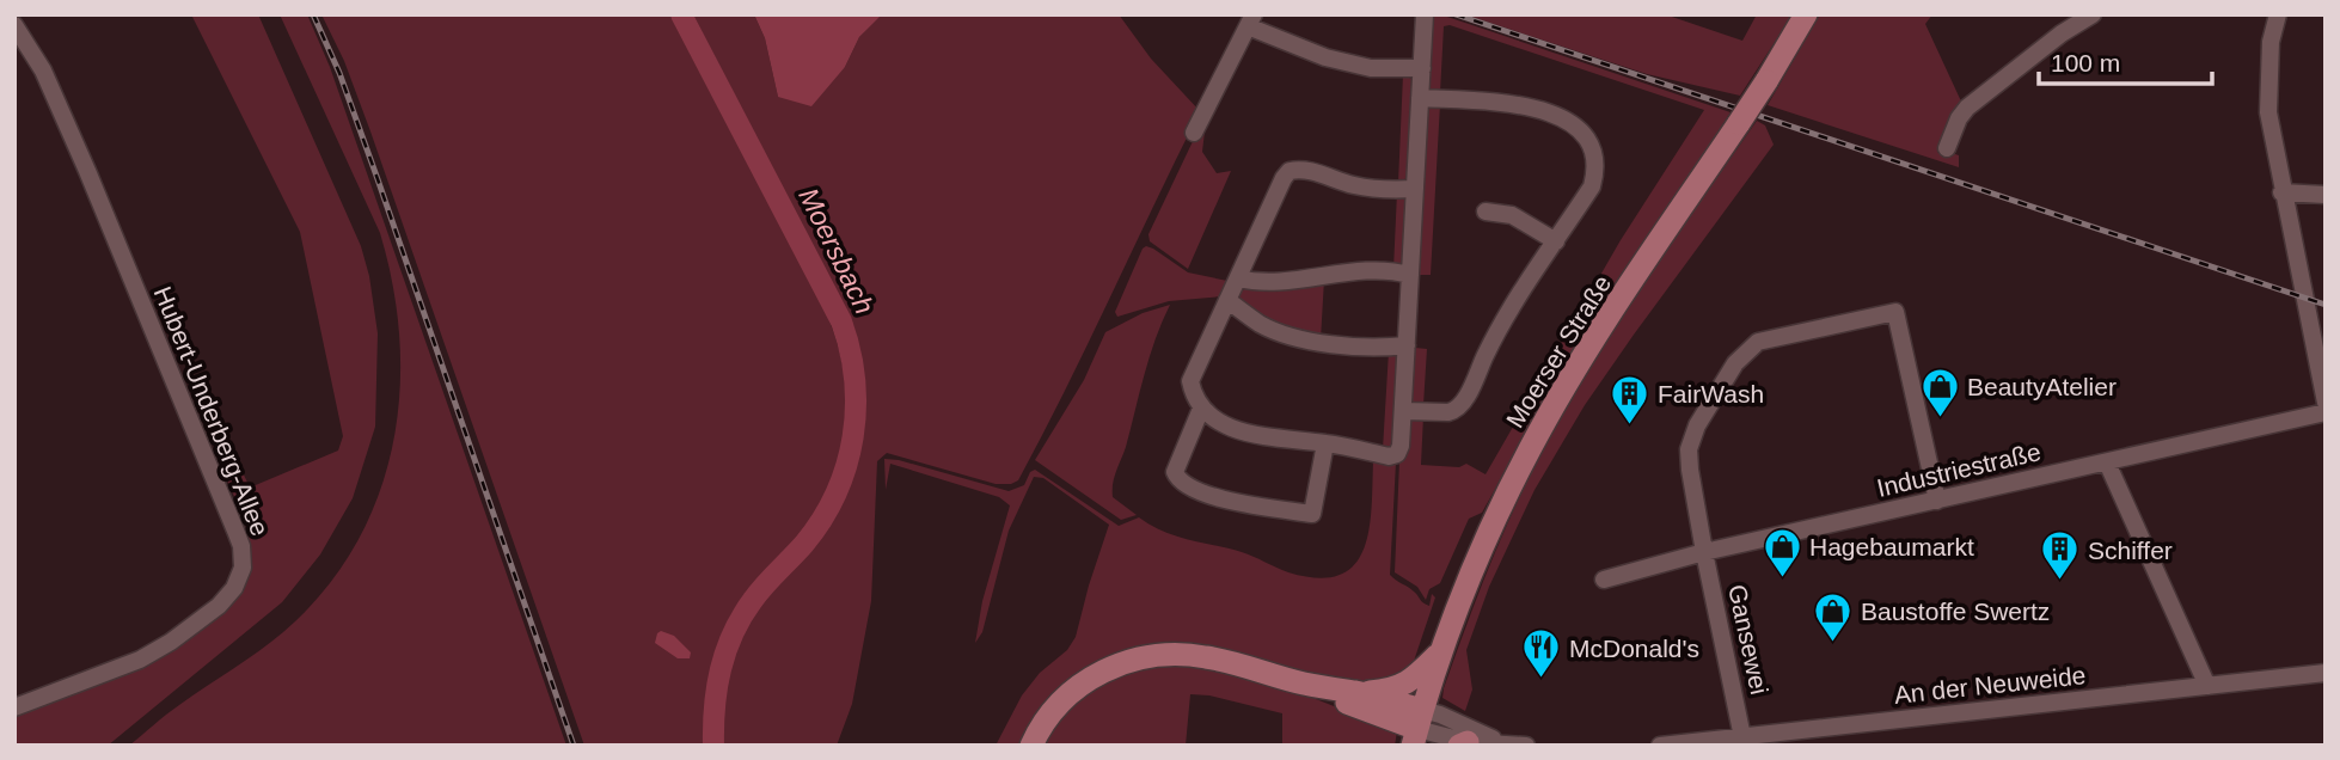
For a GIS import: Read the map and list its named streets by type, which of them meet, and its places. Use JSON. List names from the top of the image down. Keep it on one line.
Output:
{"streets":{"main road":["Moerser Straße"],"street":["Hubert-Underberg-Allee","Industriestraße","Gansewei","An der Neuweide"]},"crossings":[["Industriestraße","Gansewei"],["Gansewei","An der Neuweide"]],"water":["Moersbach"],"places":{"shop":["BeautyAtelier","Hagebaumarkt","Baustoffe Swertz"],"building":["FairWash","Schiffer"],"restaurant":["McDonald's"]},"scale_bar":"100 m"}
